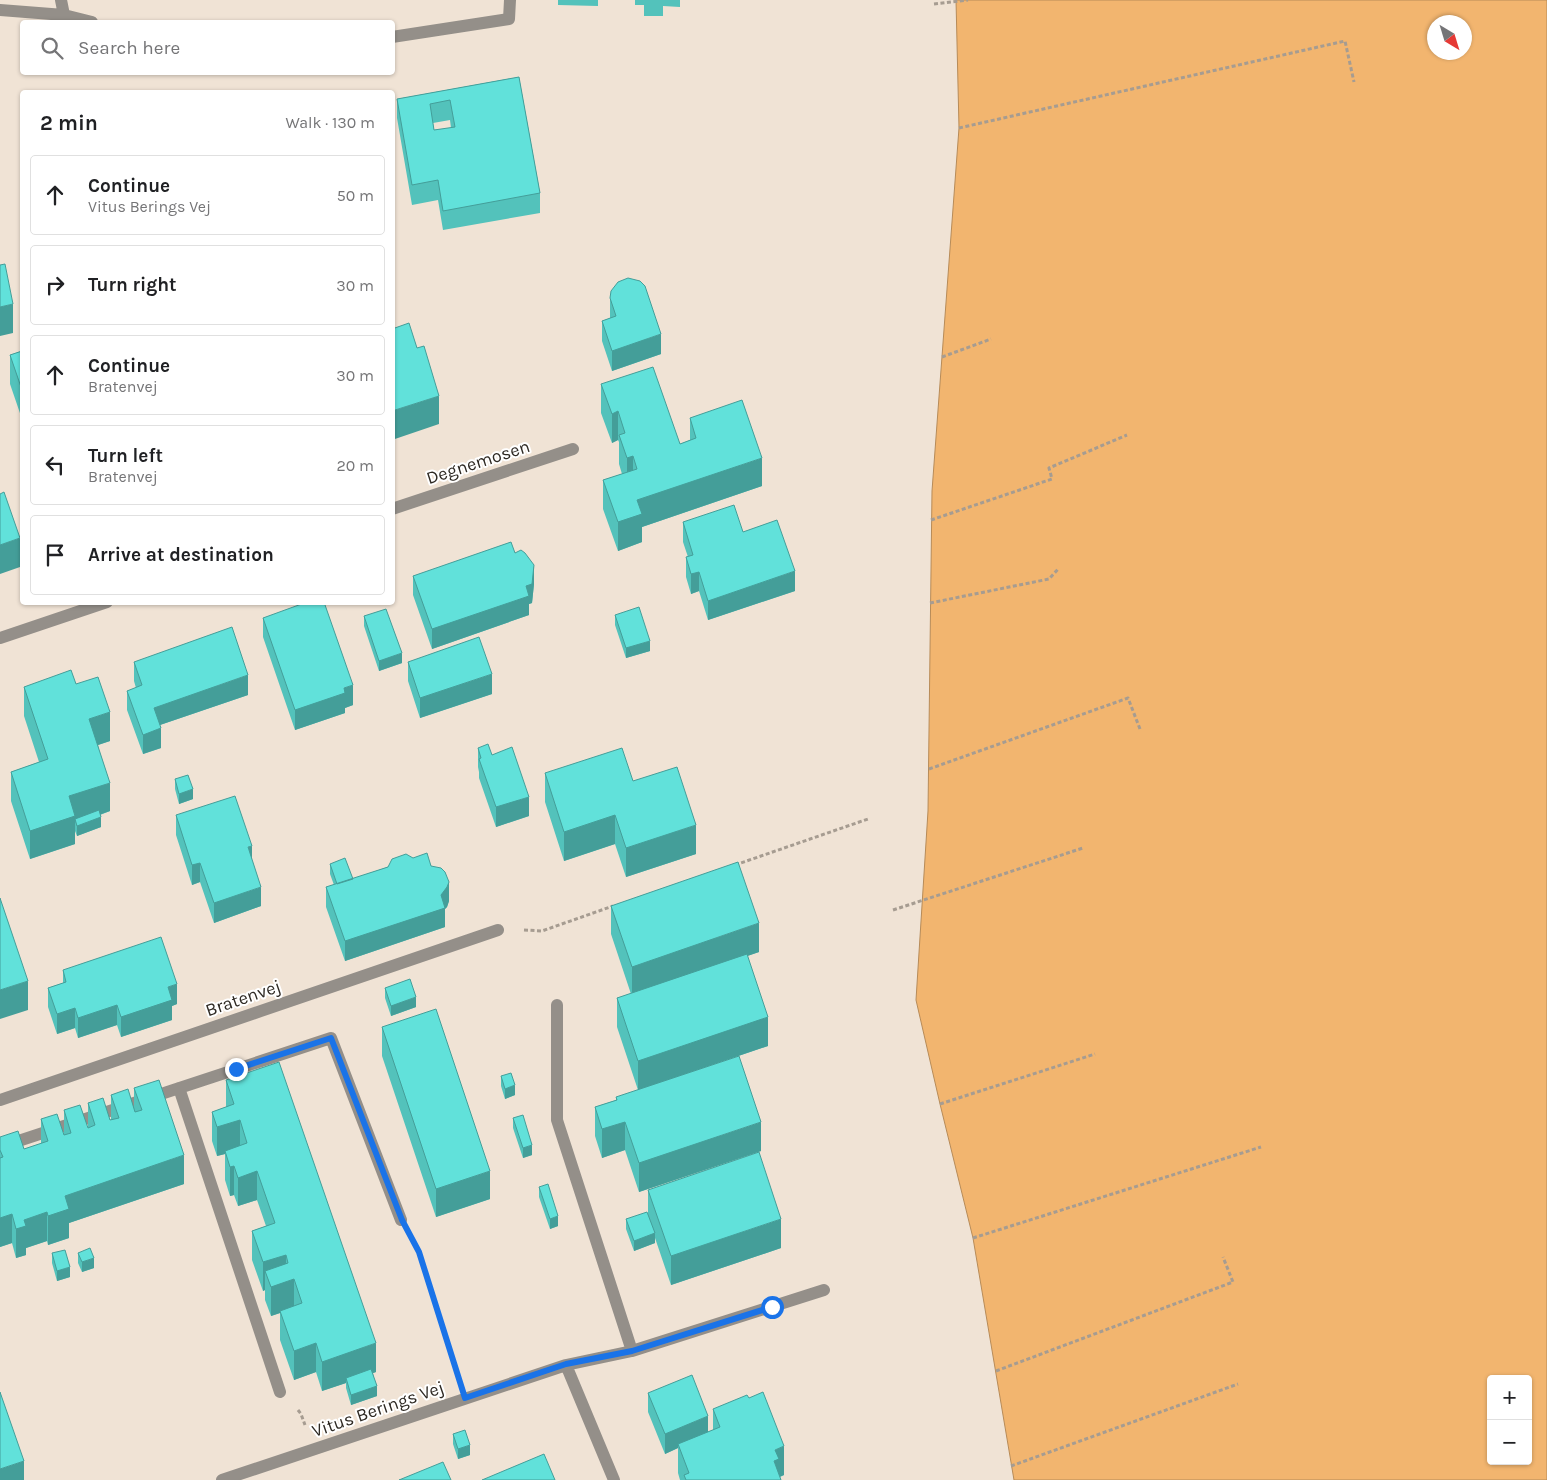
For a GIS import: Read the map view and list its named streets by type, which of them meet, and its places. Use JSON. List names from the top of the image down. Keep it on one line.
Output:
{"streets":{"street":["Degnemosen","Bratenvej","Vitus Berings Vej"]},"north":"bottom right","page":{"search":"Search here","heading":["2 min","Walk · 130 m"],"list":[["Continue","Vitus Berings Vej","50 m"],["Turn right","30 m"],["Continue","Bratenvej","30 m"],["Turn left","Bratenvej","20 m"],"Arrive at destination"],"map_buttons":["+","−"]}}
